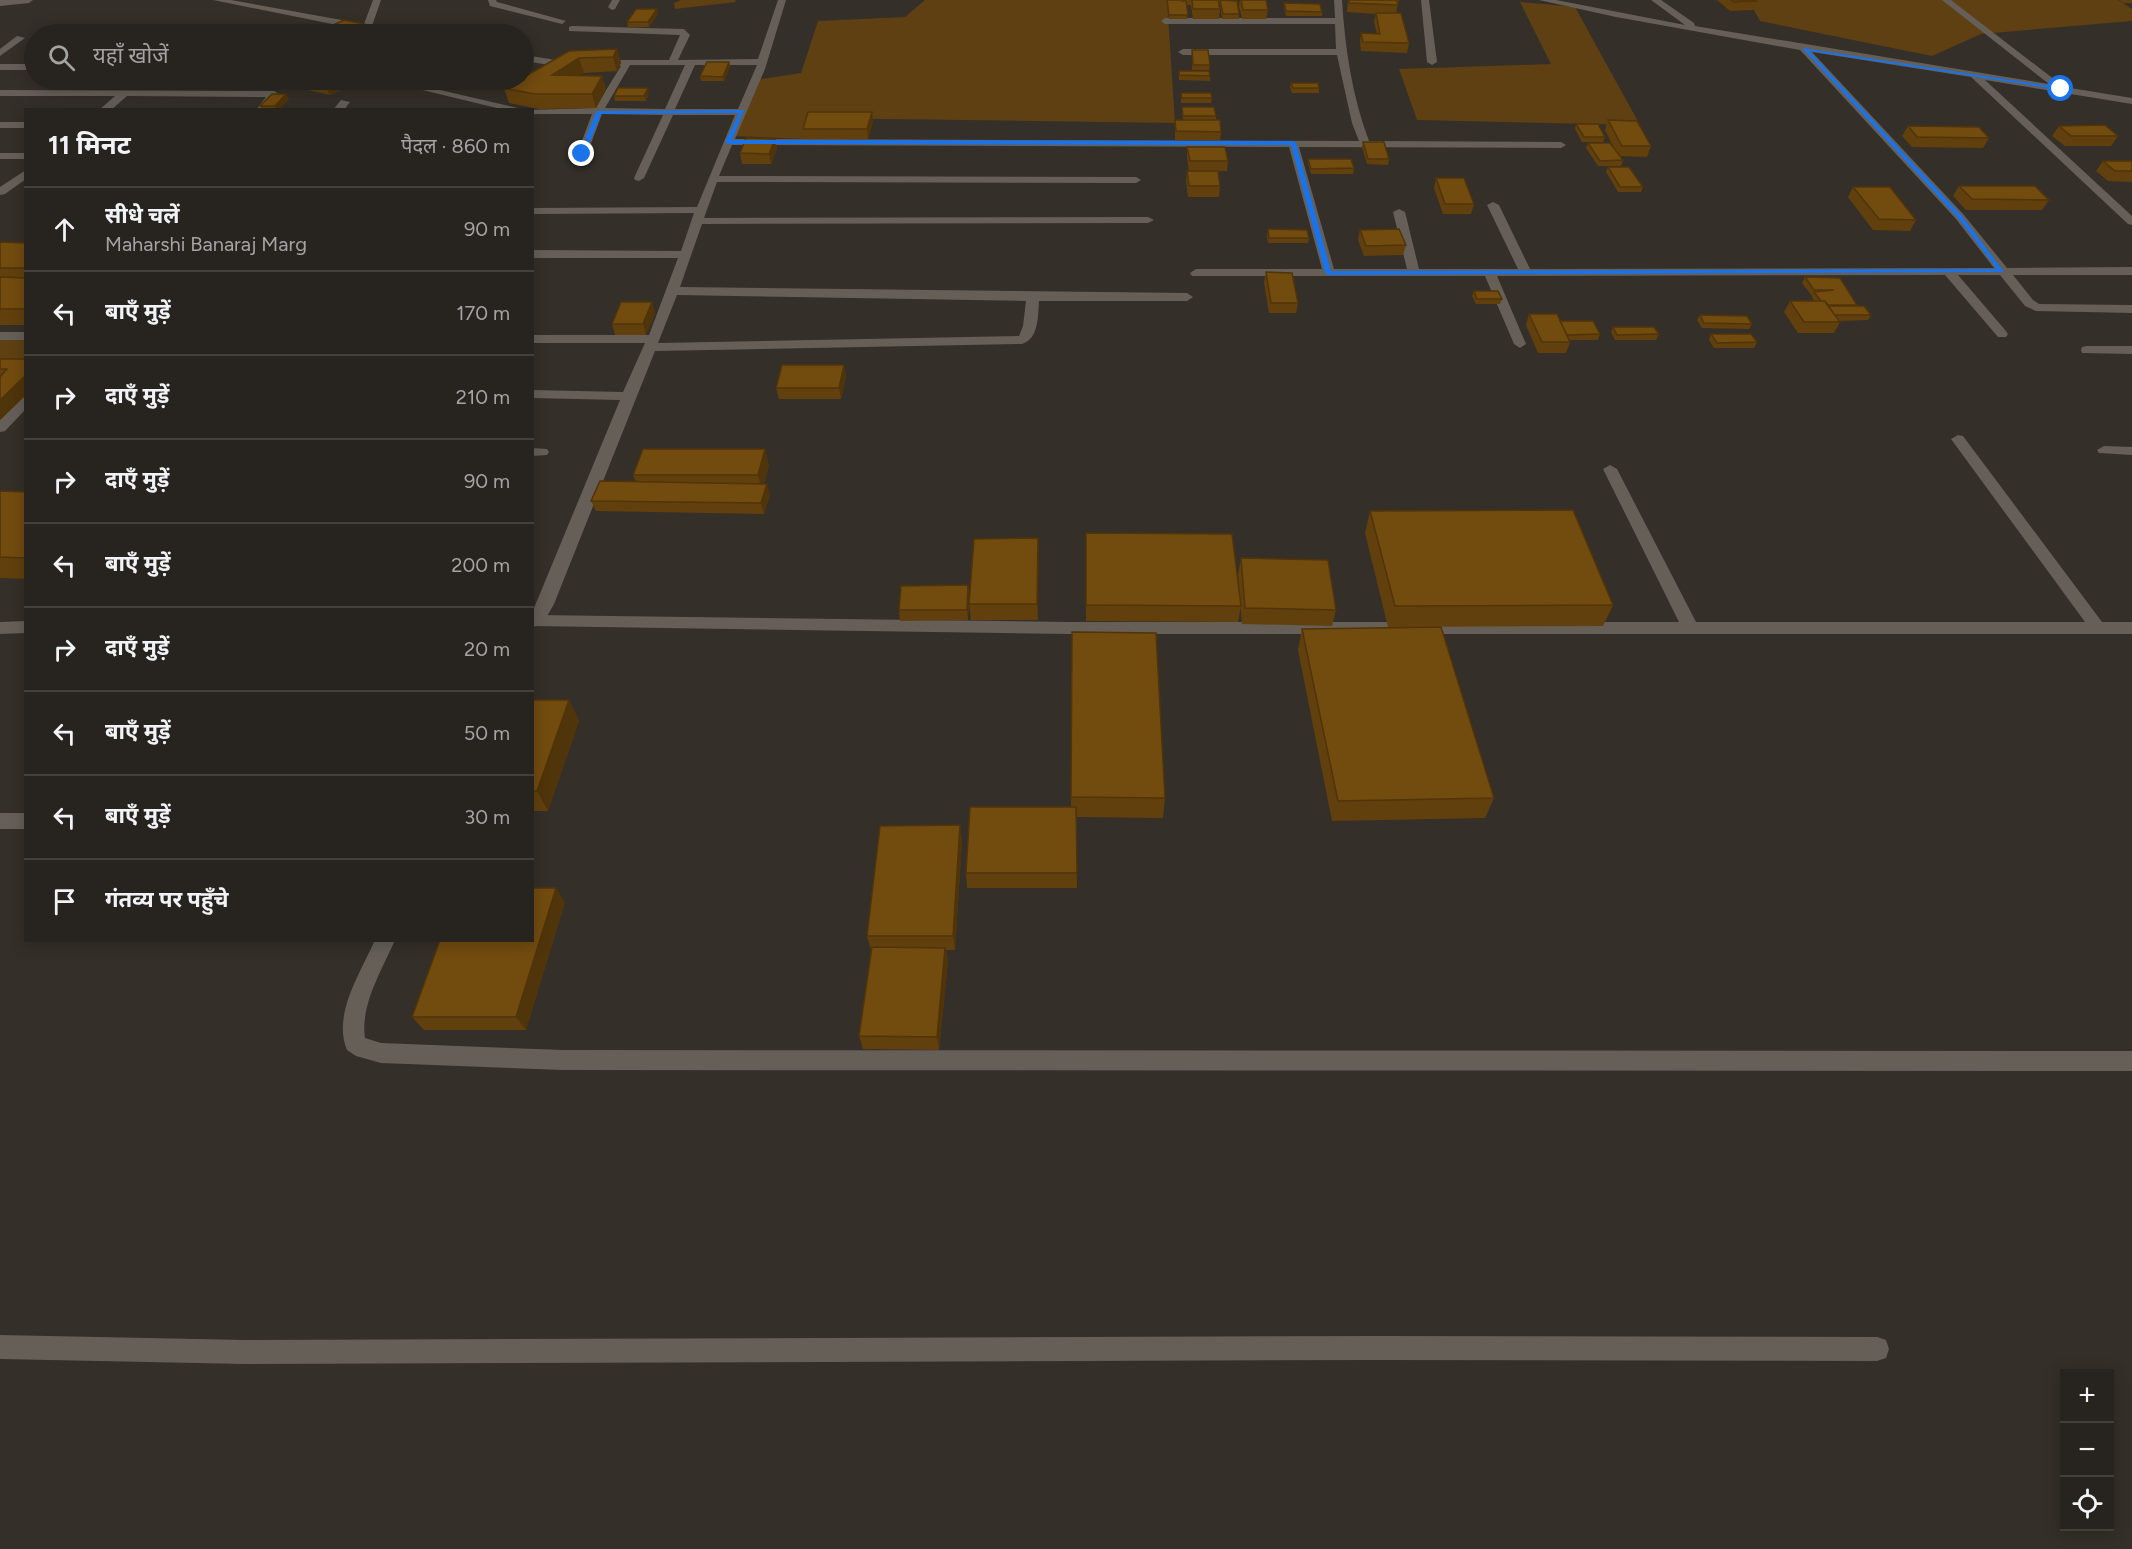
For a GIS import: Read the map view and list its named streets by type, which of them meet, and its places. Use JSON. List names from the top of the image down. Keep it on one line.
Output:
{"page":{"search":"यहाँ खोजें","heading":["11 मिनट","पैदल · 860 m"],"list":[["सीधे चलें","Maharshi Banaraj Marg","90 m"],["बाएँ मुड़ें","170 m"],["दाएँ मुड़ें","210 m"],["दाएँ मुड़ें","90 m"],["बाएँ मुड़ें","200 m"],["दाएँ मुड़ें","20 m"],["बाएँ मुड़ें","50 m"],["बाएँ मुड़ें","30 m"],"गंतव्य पर पहुँचे"],"map_buttons":["+","−"]}}
